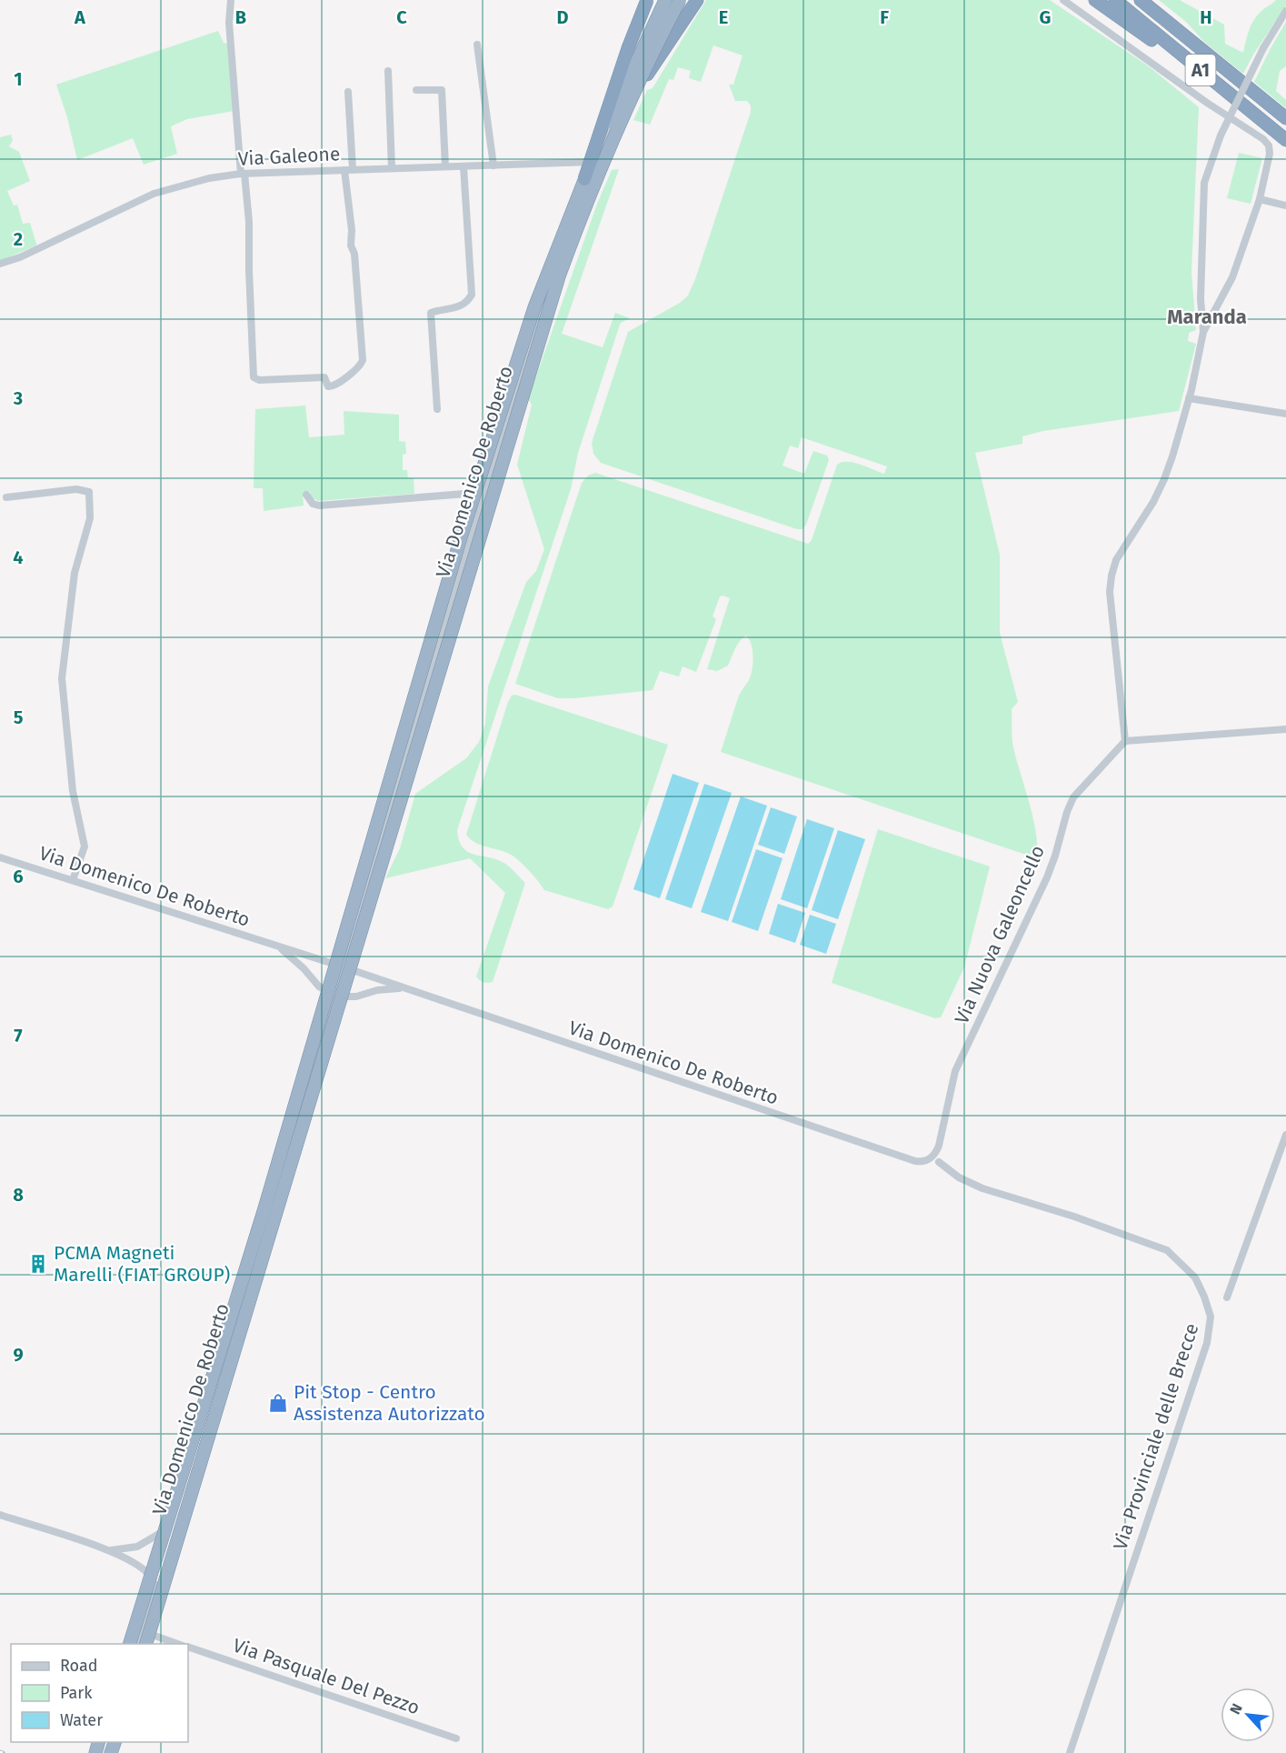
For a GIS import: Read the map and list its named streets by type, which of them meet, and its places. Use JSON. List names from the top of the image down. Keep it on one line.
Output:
{"streets":{"highway":["A1"],"street":["Via Galeone","Via Domenico De Roberto","Via Nuova Galeoncello","Via Provinciale delle Brecce","Via Pasquale Del Pezzo"]},"crossings":[["Via Galeone","Via Domenico De Roberto"],["Via Domenico De Roberto","Via Nuova Galeoncello"],["Via Domenico De Roberto","Via Pasquale Del Pezzo"]],"districts":["Maranda"],"places":{"building":["PCMA Magneti Marelli (FIAT GROUP)"],"shop":["Pit Stop - Centro Assistenza Autorizzato"]},"legend":["Road","Park","Water"],"north":"top left","grid":{"columns":["A","B","C","D","E","F","G","H"],"rows":["1","2","3","4","5","6","7","8","9"]}}
